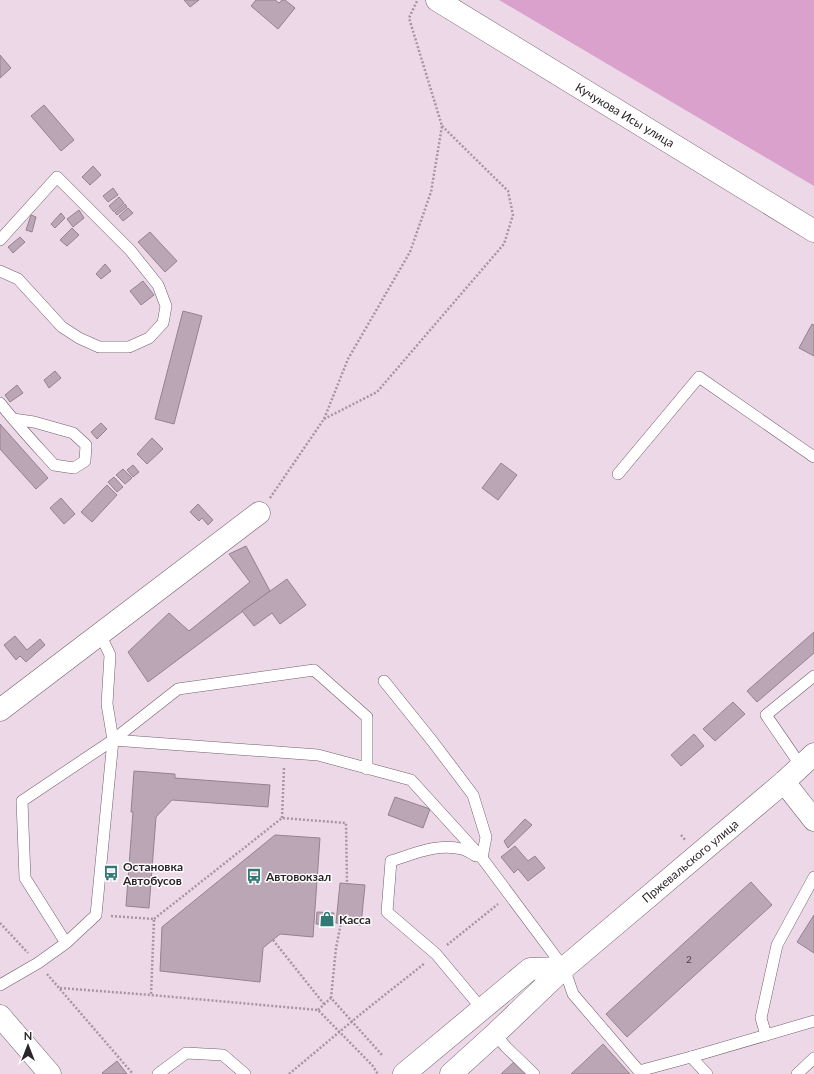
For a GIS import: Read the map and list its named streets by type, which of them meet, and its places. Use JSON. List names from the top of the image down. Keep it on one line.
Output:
{"streets":{"main road":["Кучукова Исы улица","Пржевальского улица"]},"places":{"bus stop":["Остановка Автобусов","Автовокзал"],"shop":["Касса"]},"house_numbers":["2"],"north":"top"}
